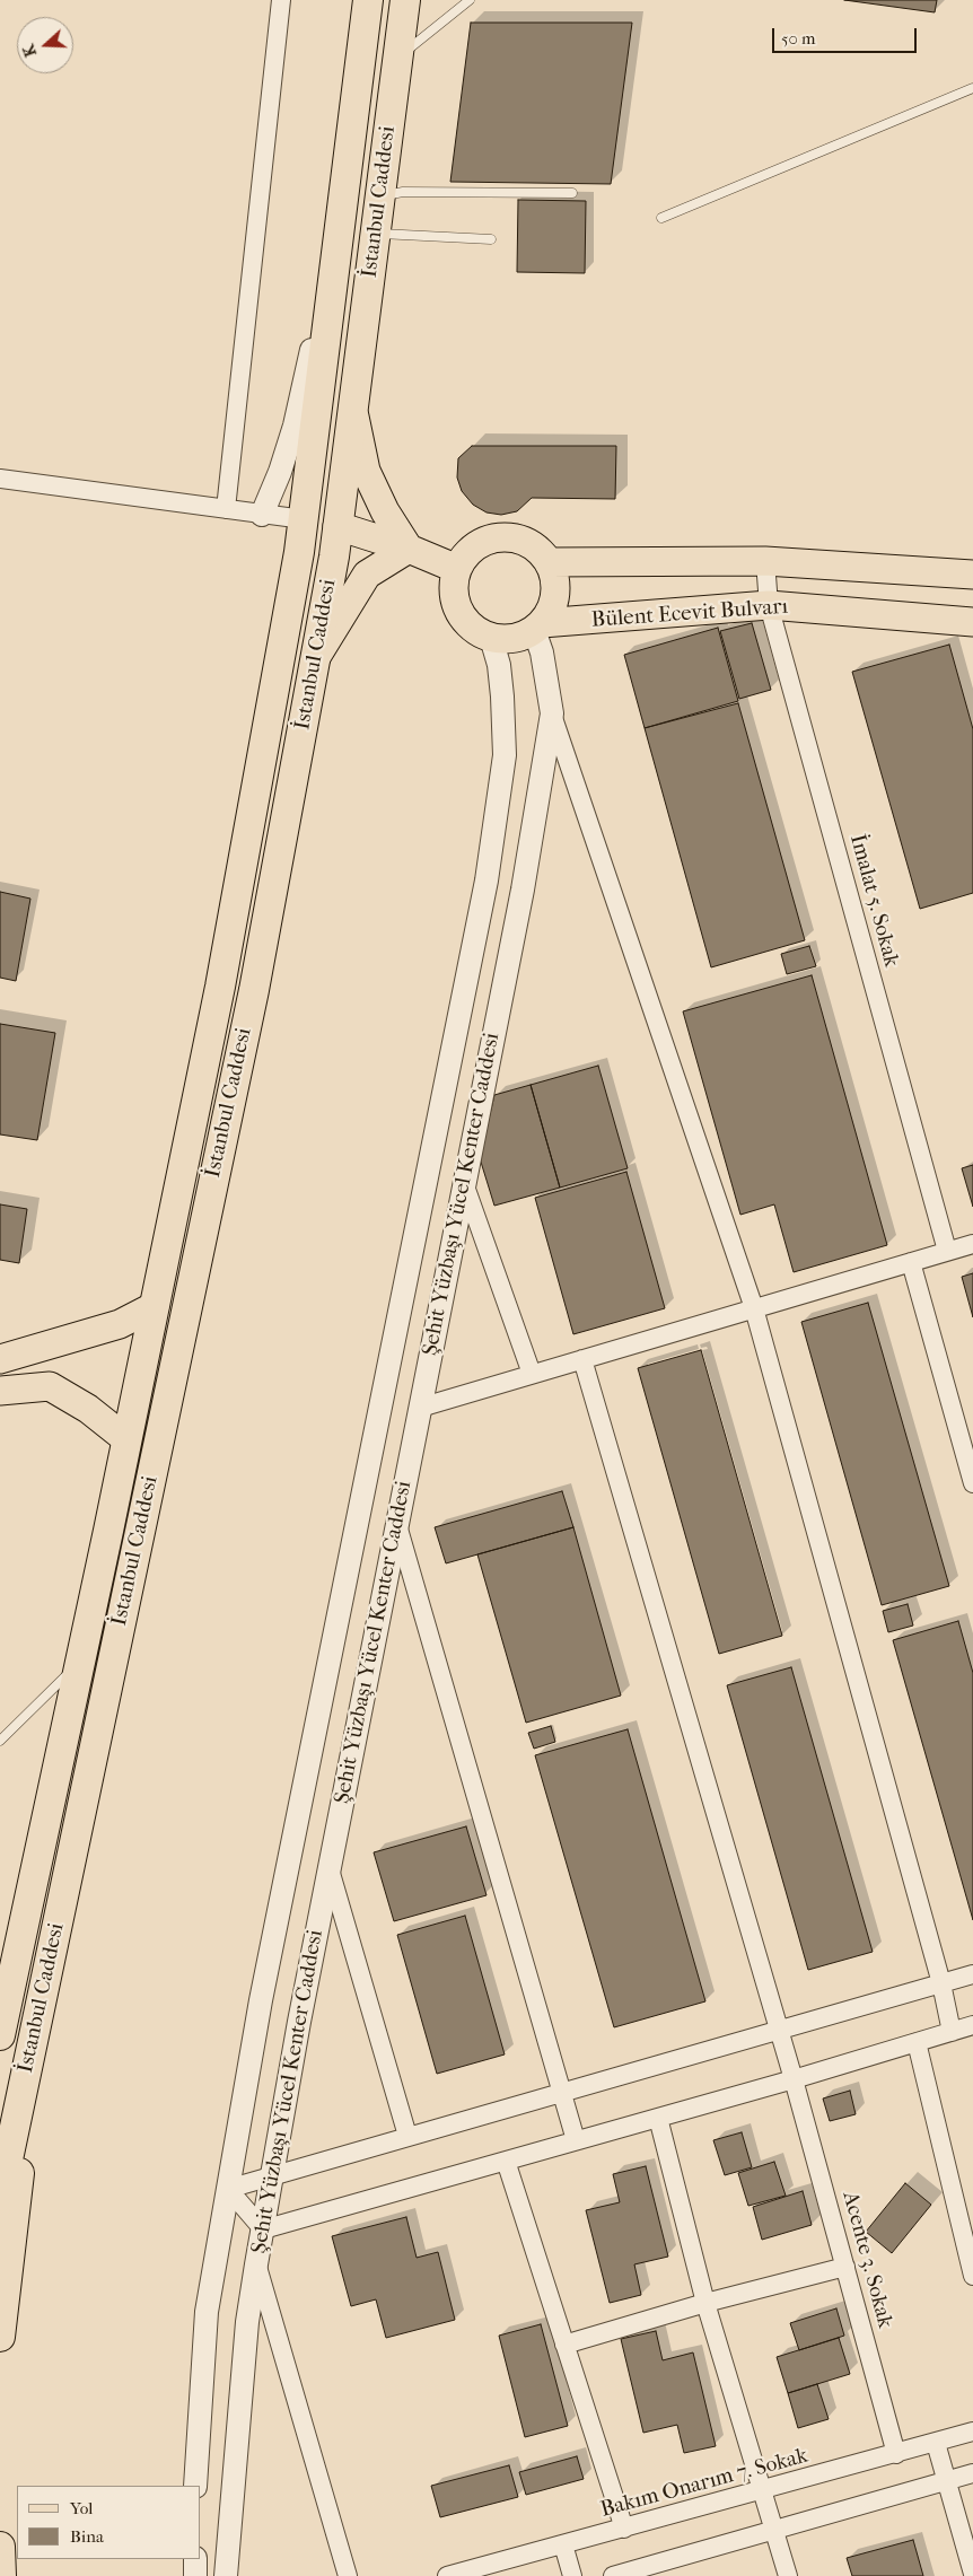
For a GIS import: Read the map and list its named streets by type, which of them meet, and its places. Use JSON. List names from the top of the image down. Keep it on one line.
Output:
{"streets":{"highway":["İstanbul Caddesi"],"main road":["Bülent Ecevit Bulvarı"],"street":["İmalat 5. Sokak","Şehit Yüzbaşı Yücel Kenter Caddesi","Acente 3. Sokak","Bakım Onarım 7. Sokak"]},"crossings":[["Bülent Ecevit Bulvarı","İmalat 5. Sokak"],["Bülent Ecevit Bulvarı","Şehit Yüzbaşı Yücel Kenter Caddesi"],["Acente 3. Sokak","Bakım Onarım 7. Sokak"]],"legend":["Yol","Bina"],"scale_bar":"50 m","north":"left"}
